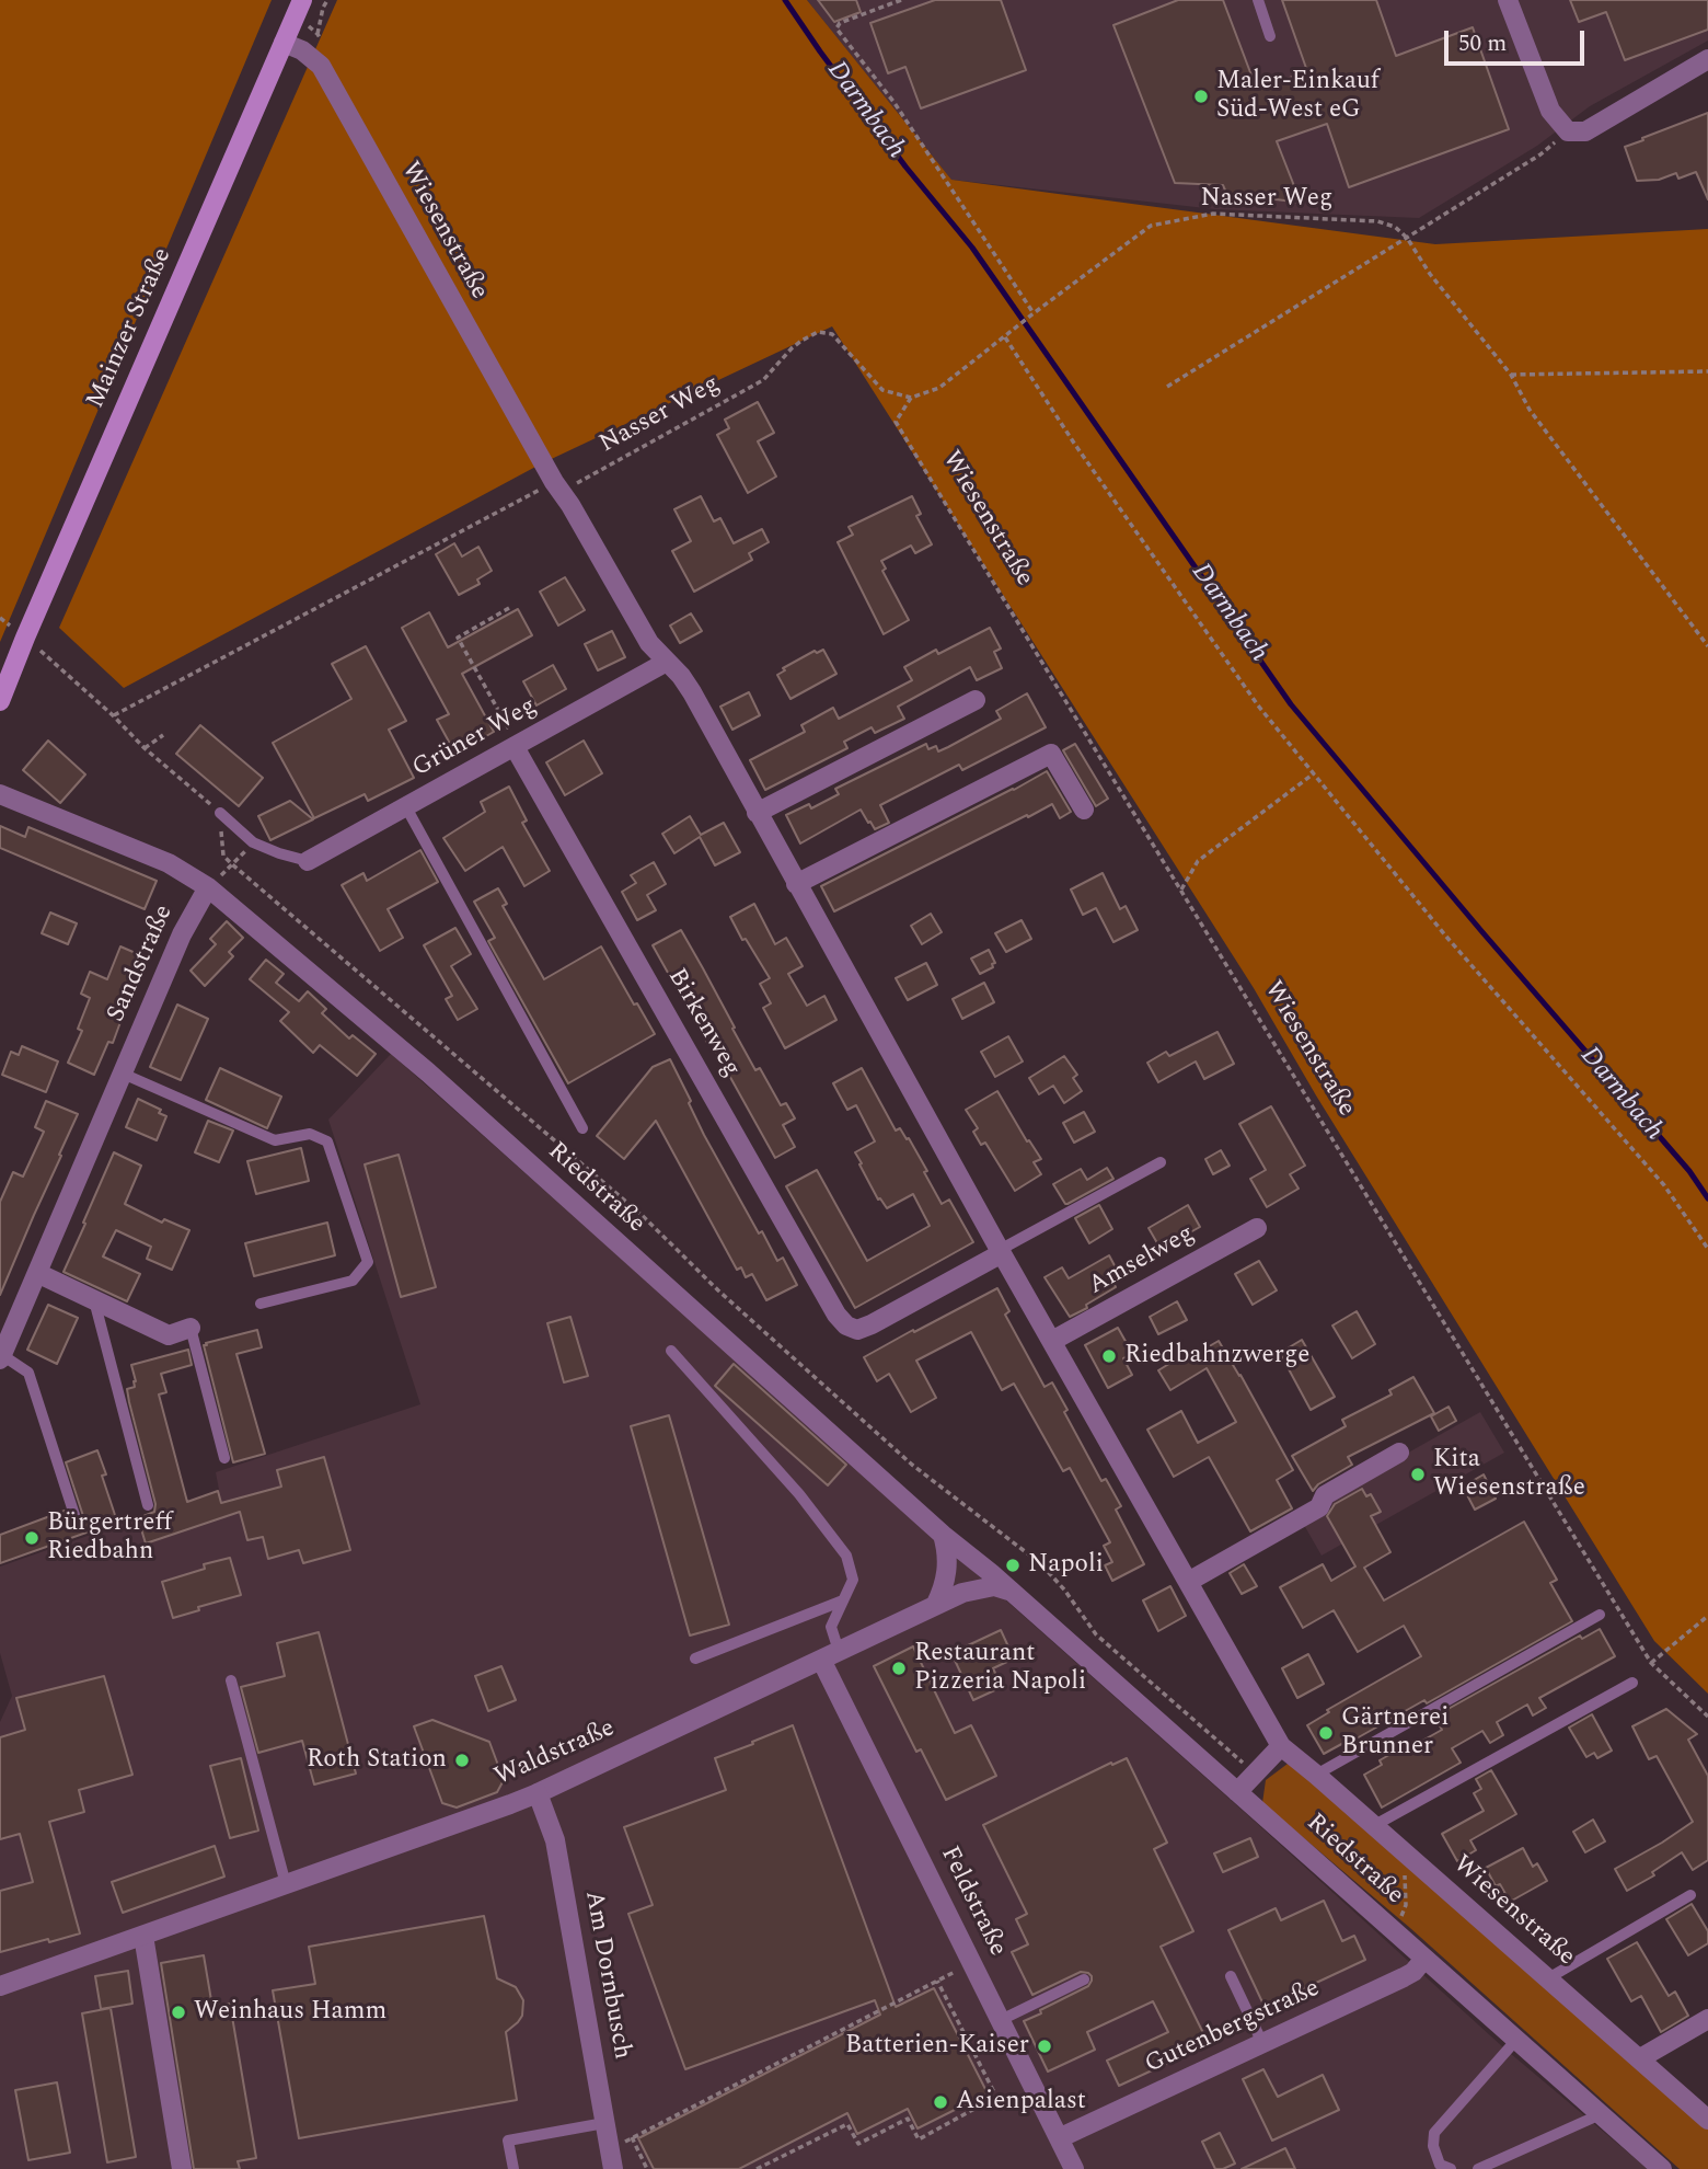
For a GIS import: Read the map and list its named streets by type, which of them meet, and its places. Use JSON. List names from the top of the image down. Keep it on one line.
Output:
{"streets":{"main road":["Mainzer Straße"],"street":["Wiesenstraße","Grüner Weg","Sandstraße","Birkenweg","Riedstraße","Amselweg","Waldstraße","Feldstraße","Am Dornbusch","Gutenbergstraße"],"path":["Nasser Weg"]},"crossings":[["Nasser Weg","Wiesenstraße"],["Wiesenstraße","Mainzer Straße"],["Wiesenstraße","Grüner Weg"],["Wiesenstraße","Birkenweg"],["Wiesenstraße","Amselweg"],["Grüner Weg","Birkenweg"],["Sandstraße","Riedstraße"],["Riedstraße","Waldstraße"],["Riedstraße","Gutenbergstraße"],["Waldstraße","Feldstraße"],["Waldstraße","Am Dornbusch"],["Feldstraße","Gutenbergstraße"]],"water":["Darmbach"],"places":["Maler-Einkauf Süd-West eG","Riedbahnzwerge","Kita Wiesenstraße","Bürgertreff Riedbahn","Napoli","Restaurant Pizzeria Napoli","Gärtnerei Brunner","Roth Station","Weinhaus Hamm","Batterien-Kaiser","Asienpalast"],"scale_bar":"50 m"}
